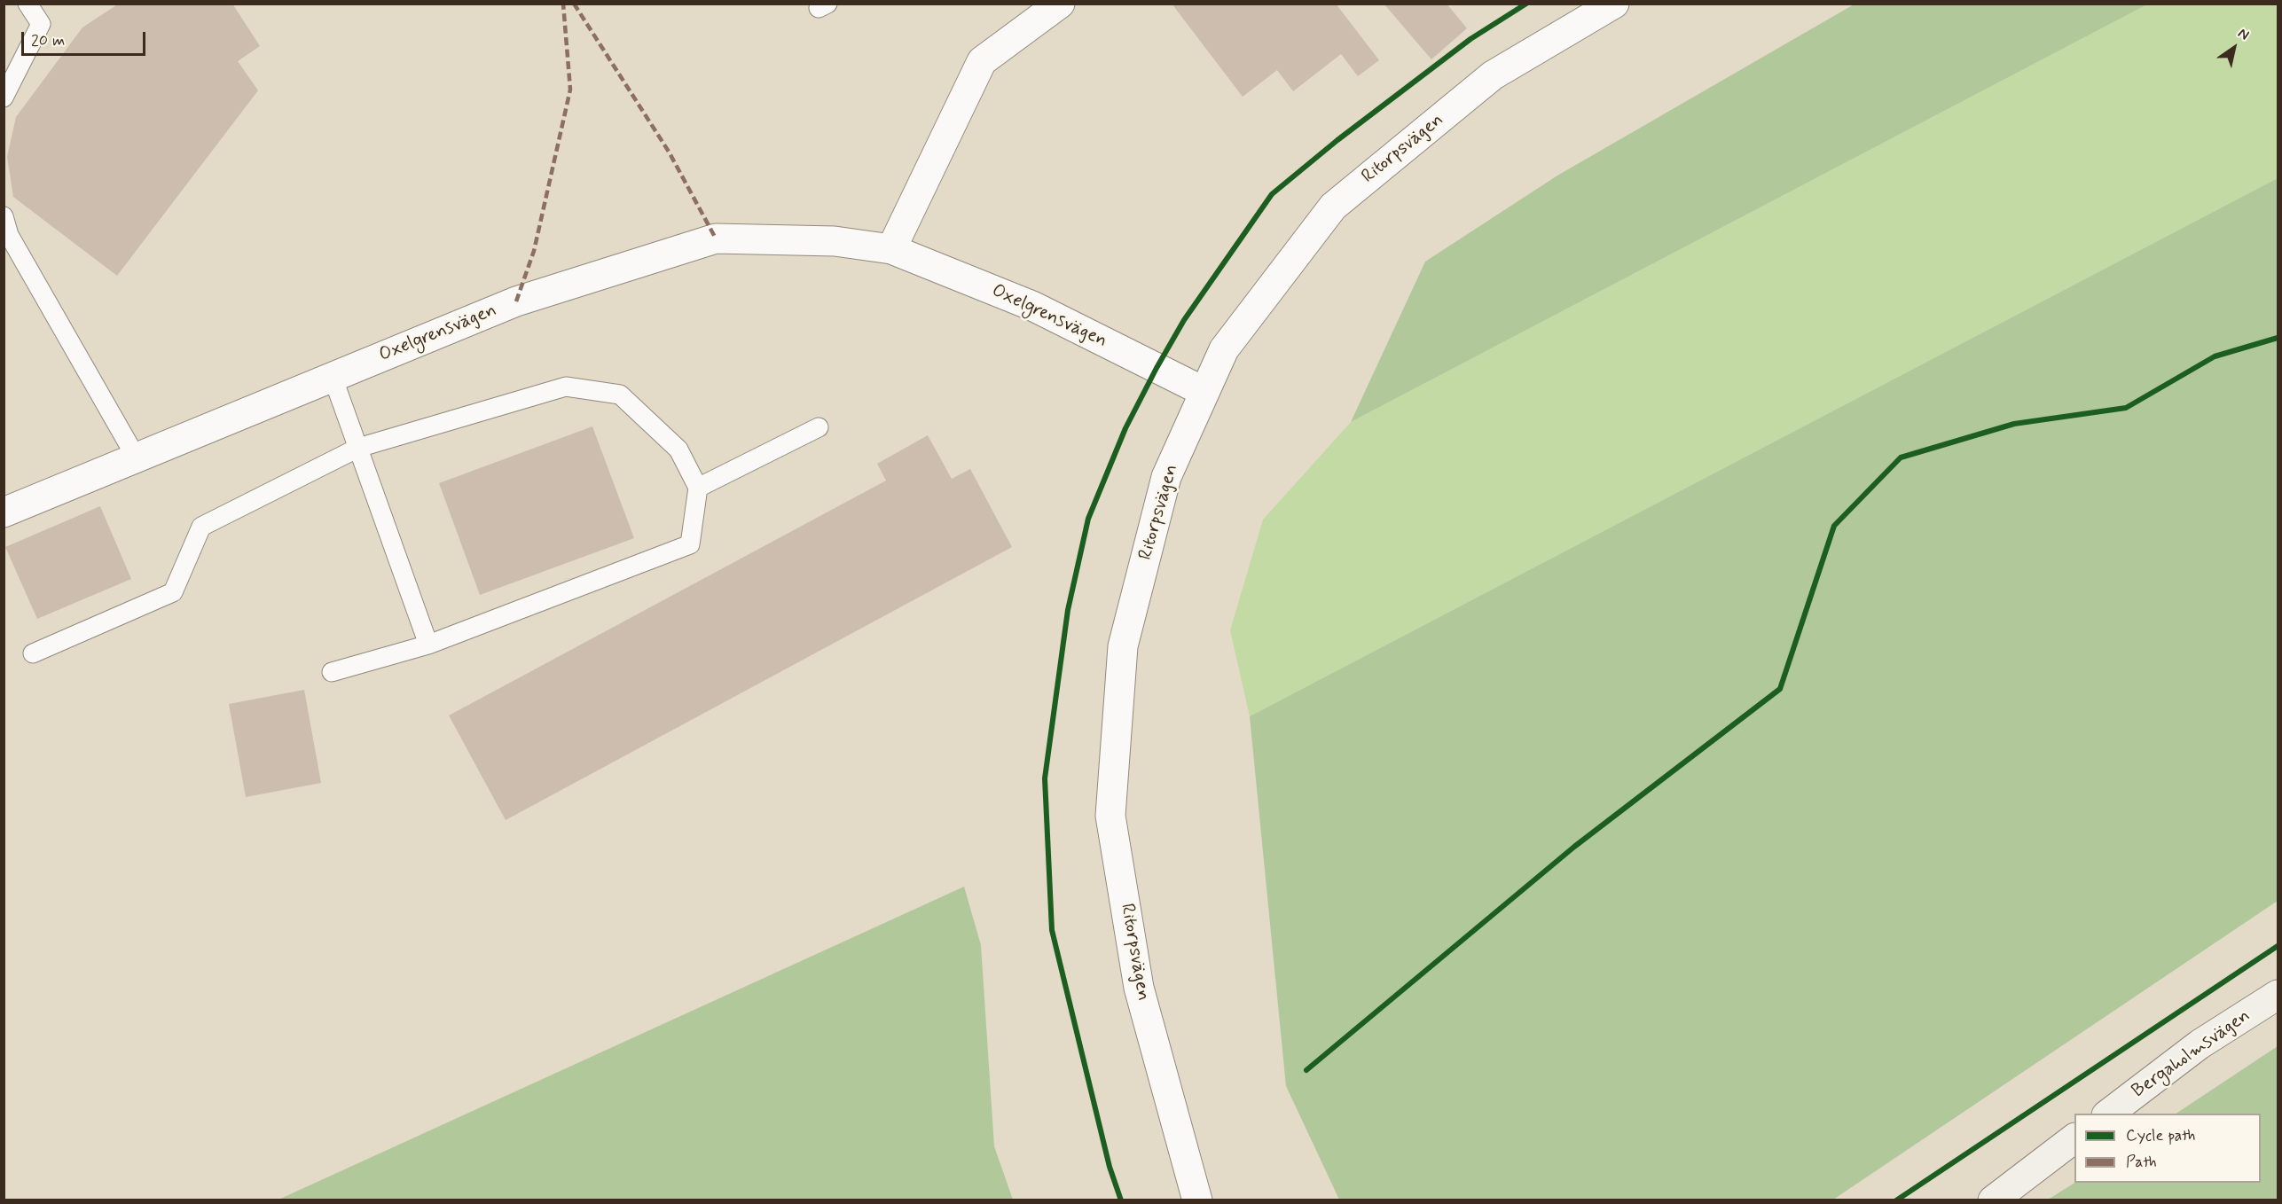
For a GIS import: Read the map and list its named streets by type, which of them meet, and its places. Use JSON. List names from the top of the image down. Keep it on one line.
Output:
{"streets":{"main road":["Bergaholmsvägen"],"street":["Ritorpsvägen","Oxelgrensvägen"]},"crossings":[["Ritorpsvägen","Oxelgrensvägen"]],"legend":["Cycle path","Path"],"scale_bar":"20 m","north":"top right"}
